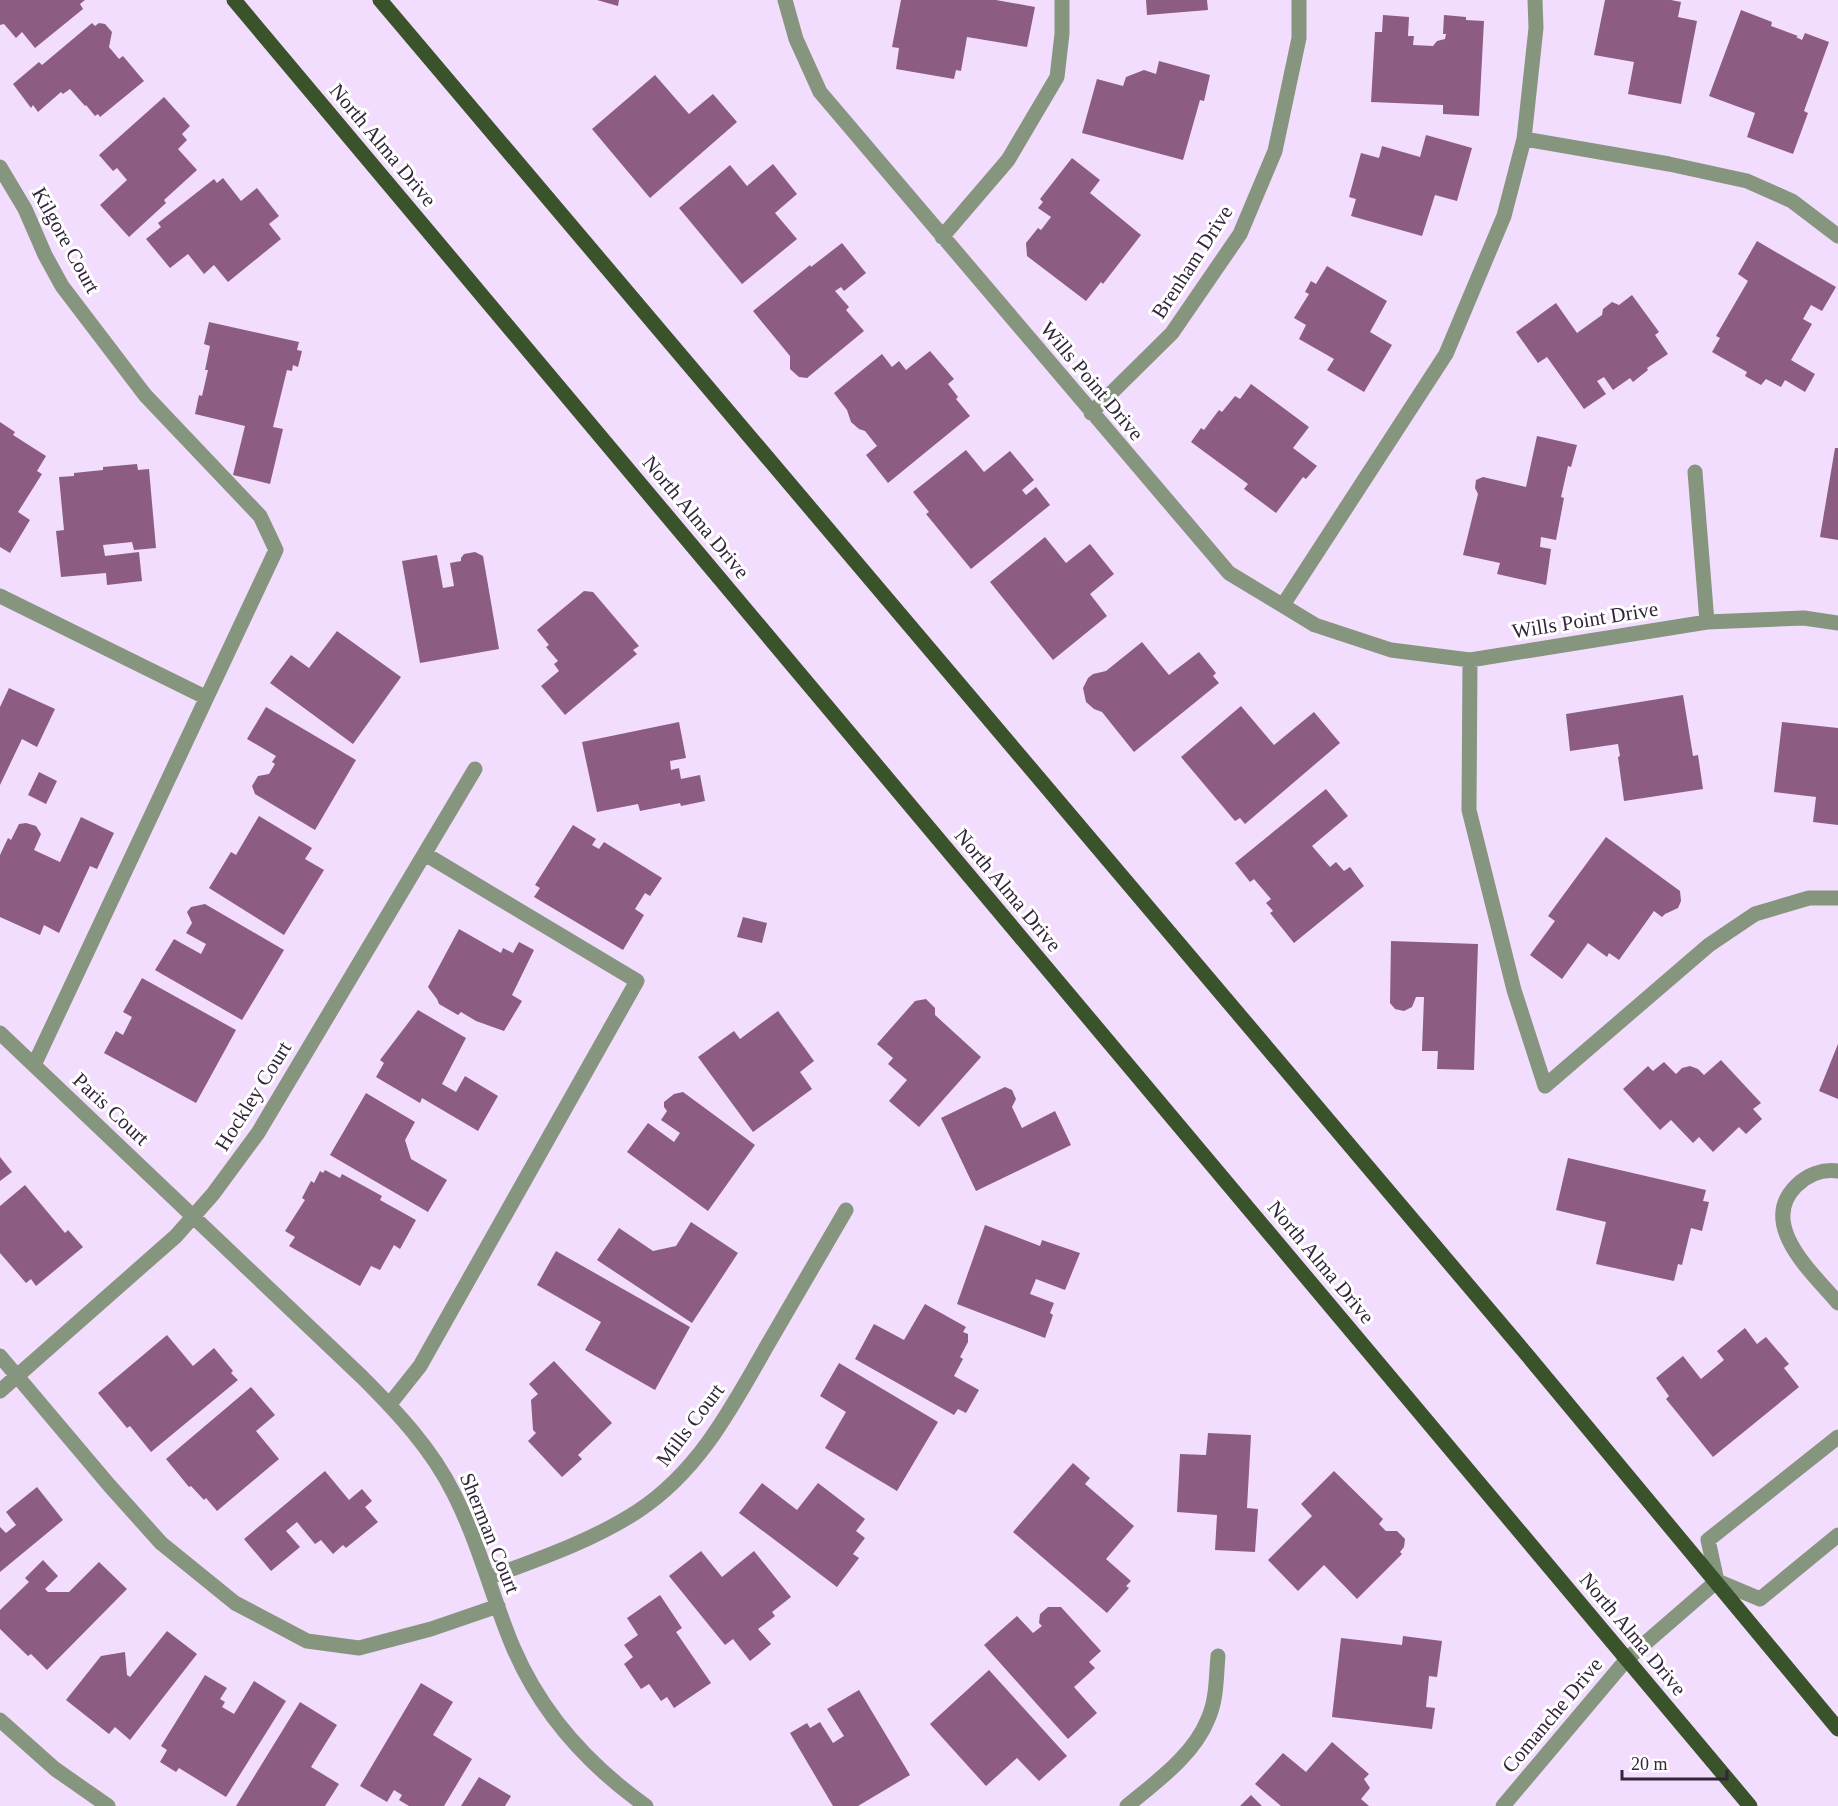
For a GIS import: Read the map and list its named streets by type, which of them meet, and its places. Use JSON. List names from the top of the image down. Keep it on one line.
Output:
{"streets":{"main road":["North Alma Drive"],"street":["Kilgore Court","Brenham Drive","Wills Point Drive","Hockley Court","Paris Court","Mills Court","Sherman Court","Comanche Drive"]},"crossings":[["North Alma Drive","Comanche Drive"],["Brenham Drive","Wills Point Drive"],["Hockley Court","Paris Court"],["Hockley Court","Sherman Court"],["Paris Court","Sherman Court"],["Mills Court","Sherman Court"]],"scale_bar":"20 m"}
